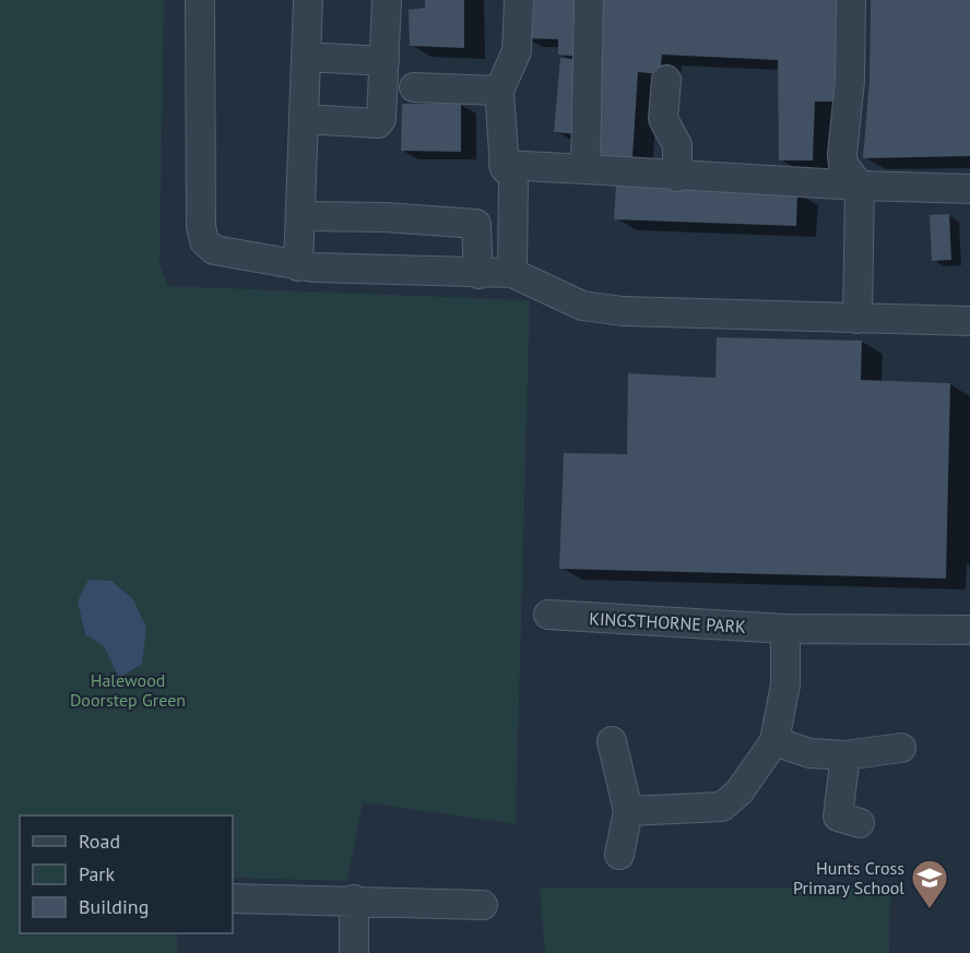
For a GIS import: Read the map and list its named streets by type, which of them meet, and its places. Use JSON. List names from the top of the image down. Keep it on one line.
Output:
{"streets":{"street":["KINGSTHORNE PARK"]},"parks":["Halewood Doorstep Green"],"places":{"school or university":["Hunts Cross Primary School"]},"legend":["Road","Park","Building"]}
